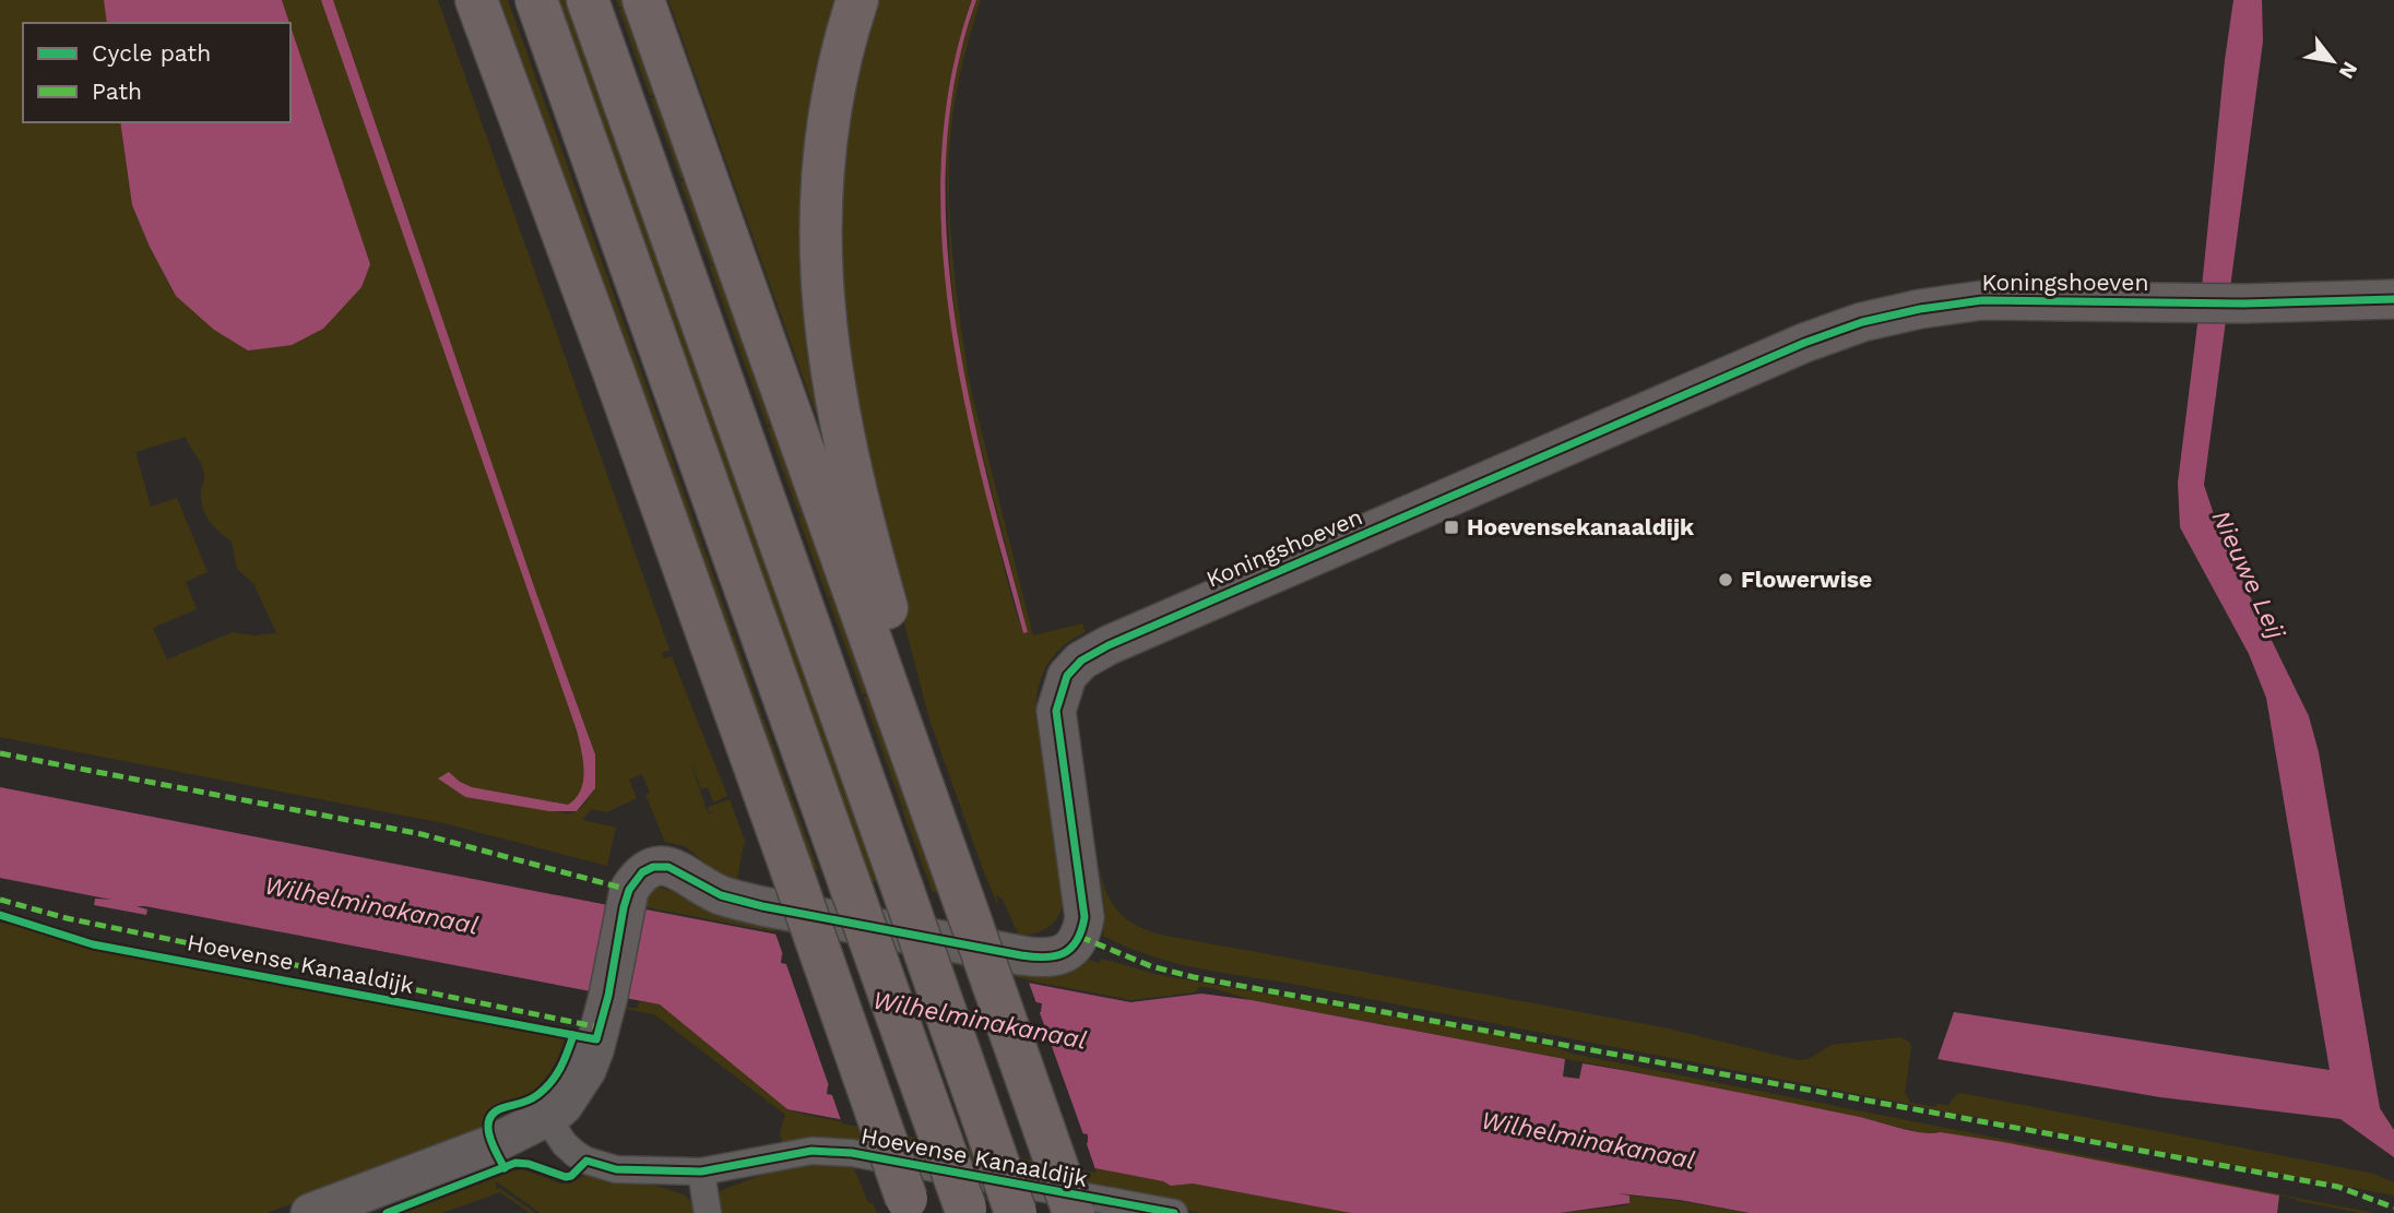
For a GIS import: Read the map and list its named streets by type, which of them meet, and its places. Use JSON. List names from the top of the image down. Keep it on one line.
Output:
{"streets":{"street":["Koningshoeven","Hoevense Kanaaldijk"]},"crossings":[["Koningshoeven","Hoevense Kanaaldijk"]],"water":["Nieuwe Leij","Wilhelminakanaal"],"places":{"transit":["Hoevensekanaaldijk"],"other":["Flowerwise"]},"legend":["Cycle path","Path"],"north":"bottom right"}
